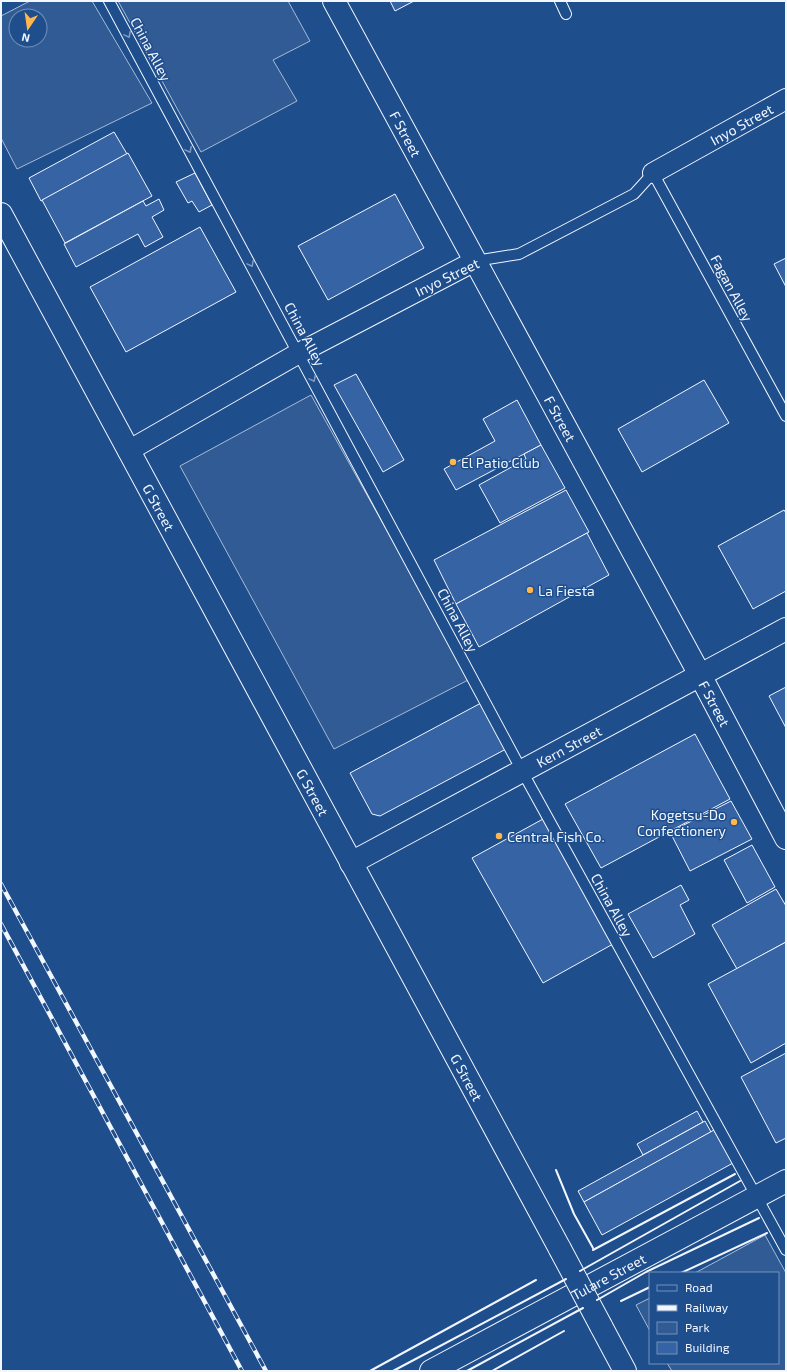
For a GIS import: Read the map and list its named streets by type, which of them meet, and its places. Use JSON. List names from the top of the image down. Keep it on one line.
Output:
{"streets":{"street":["Inyo Street","F Street","G Street","Kern Street","Tulare Street"],"lane":["China Alley","Fagan Alley"]},"crossings":[["China Alley","Inyo Street"],["China Alley","Kern Street"],["China Alley","Tulare Street"],["Inyo Street","F Street"],["Inyo Street","Fagan Alley"],["Inyo Street","G Street"],["F Street","Kern Street"],["G Street","Kern Street"]],"one_way":["China Alley"],"places":["El Patio Club","La Fiesta","Kogetsu-Do Confectionery","Central Fish Co."],"legend":["Road","Railway","Park","Building"],"north":"bottom"}
